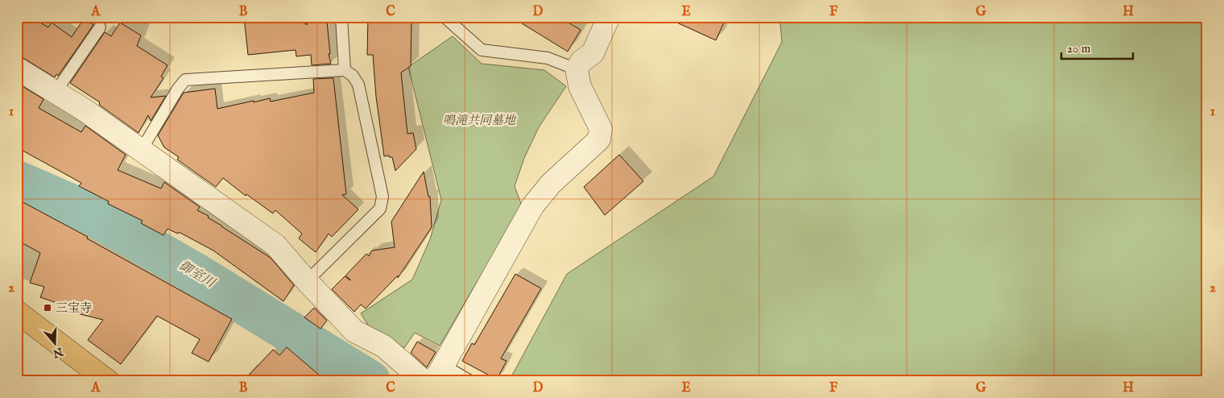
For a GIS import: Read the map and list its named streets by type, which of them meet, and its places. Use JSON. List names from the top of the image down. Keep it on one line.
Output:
{"water":["御室川"],"parks":["鳴滝共同墓地"],"places":{"transit":["三宝寺"]},"scale_bar":"20 m","north":"bottom","grid":{"columns":["A","B","C","D","E","F","G","H"],"rows":["1","2"]}}
